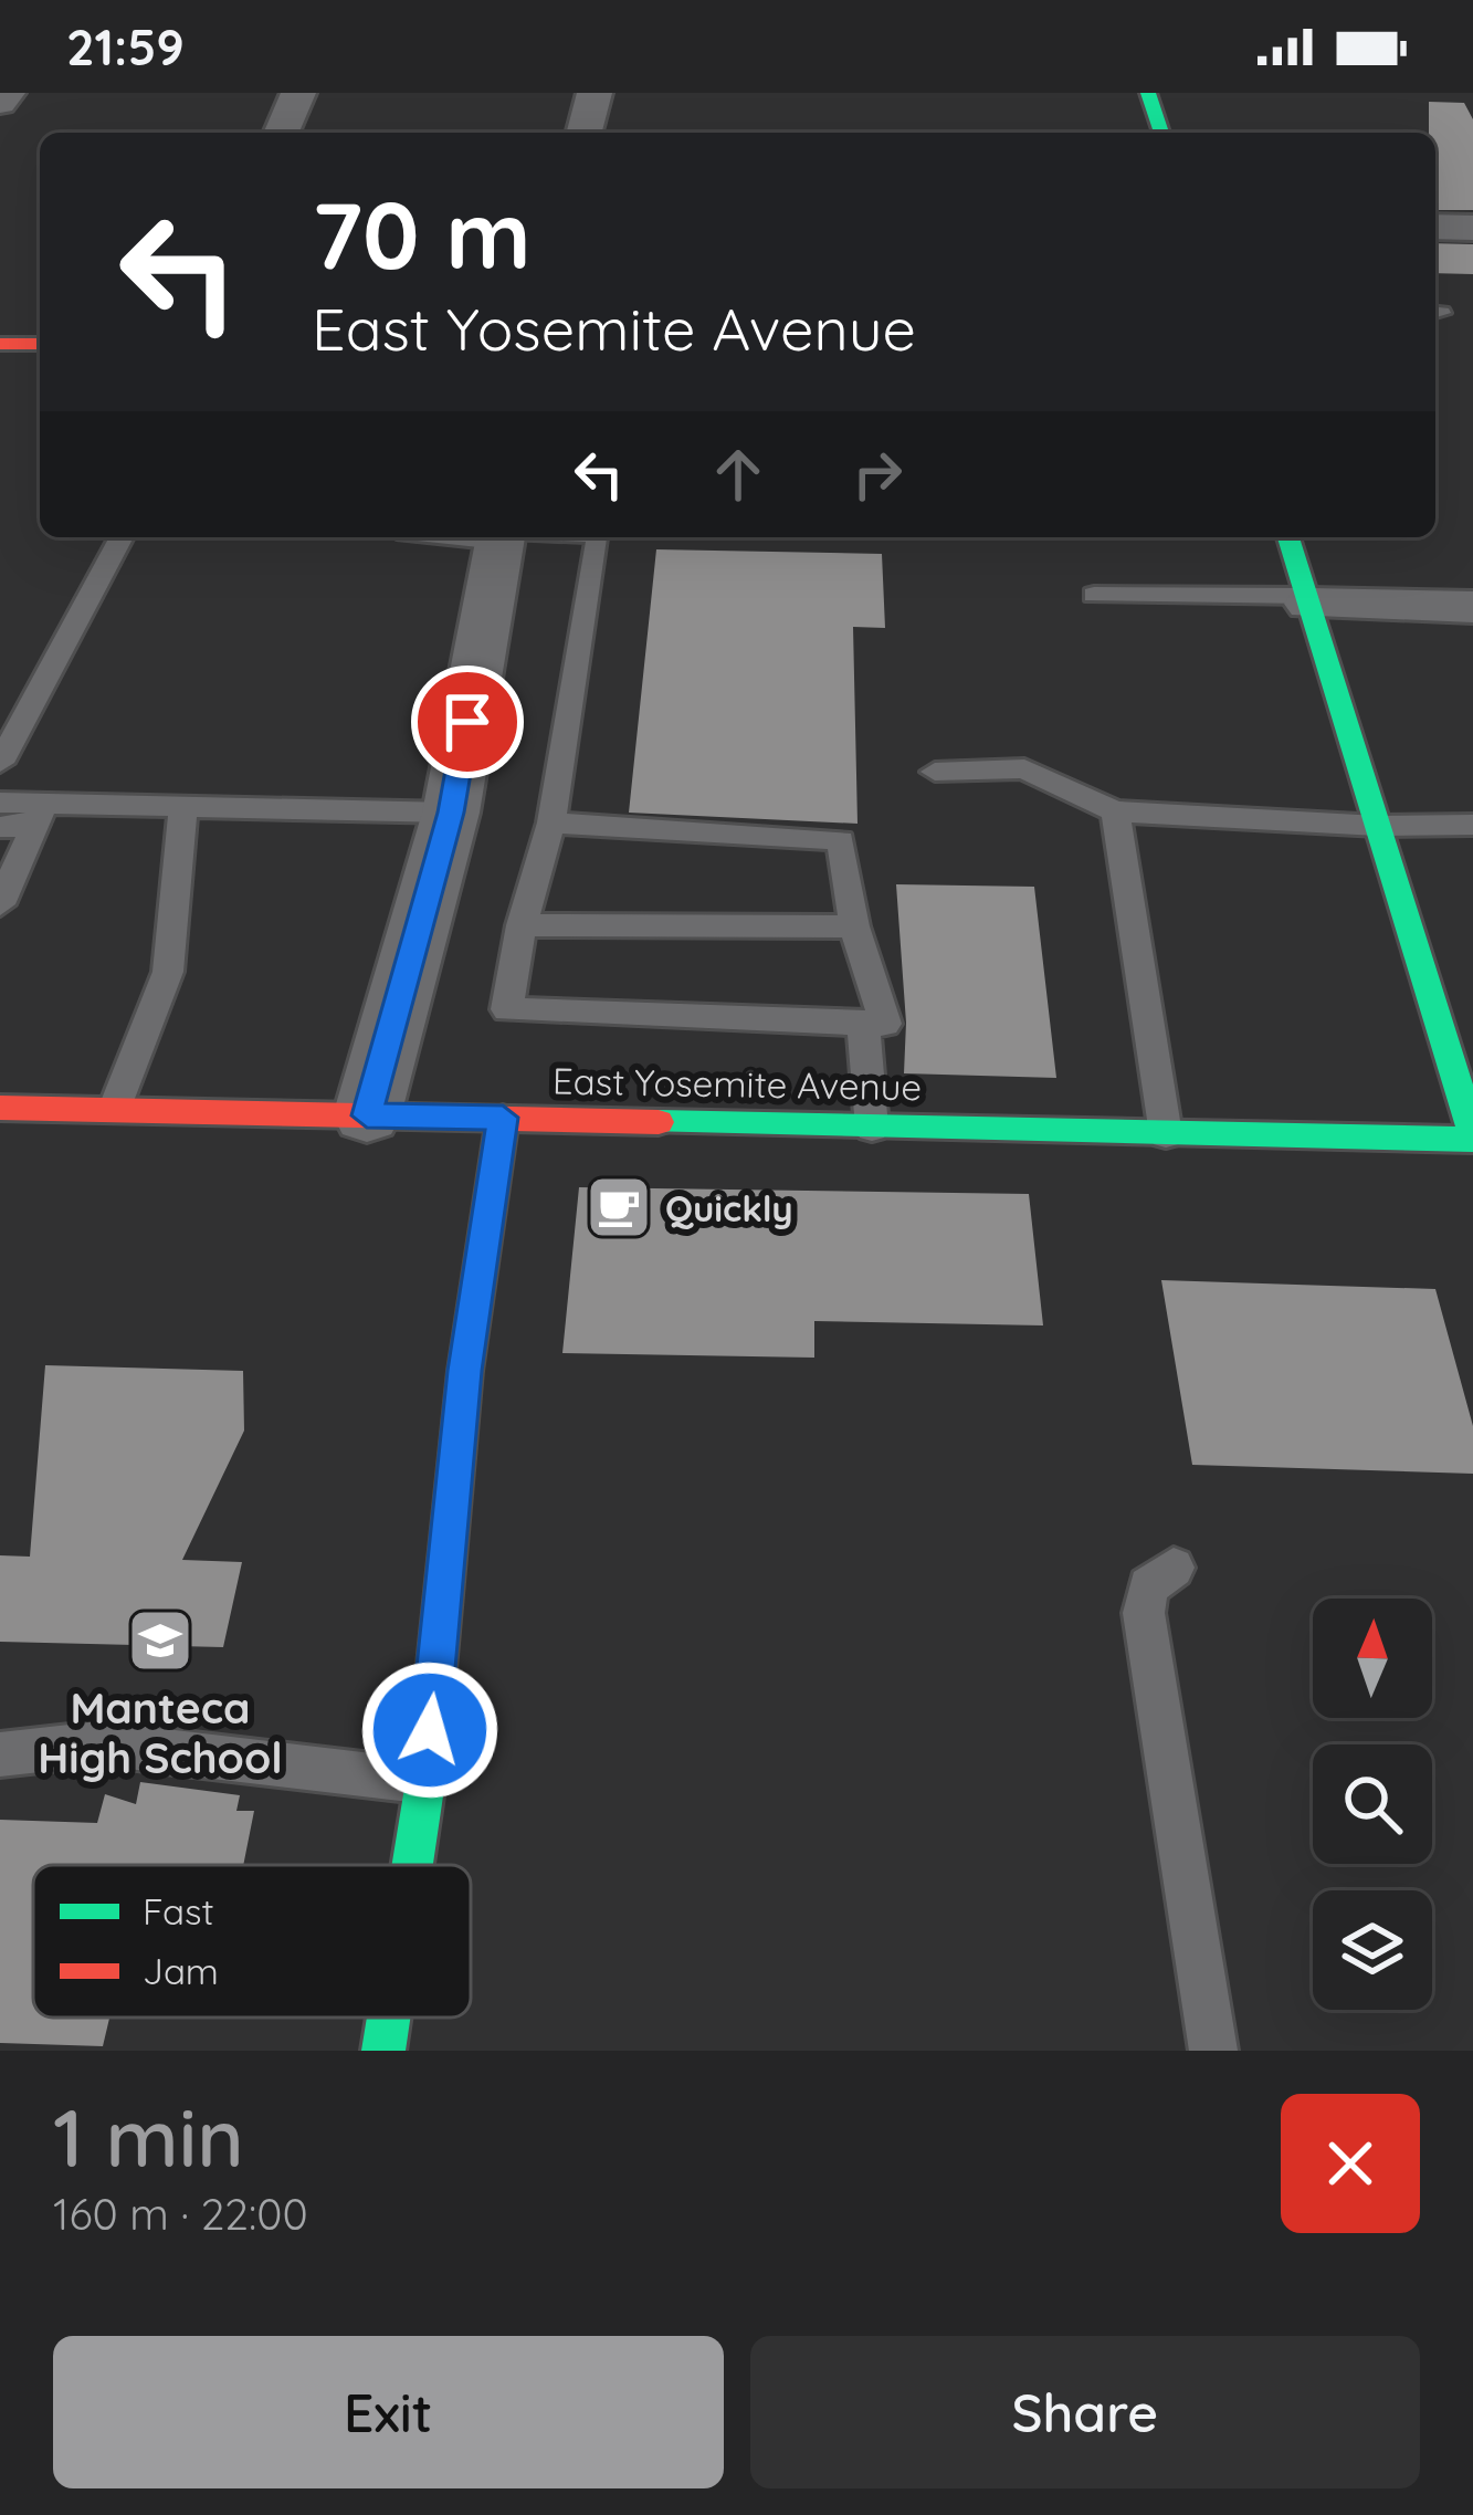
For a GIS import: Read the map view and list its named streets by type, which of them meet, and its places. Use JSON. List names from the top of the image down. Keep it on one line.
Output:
{"streets":{"street":["East Yosemite Avenue"]},"places":{"cafe":["Quickly"],"school or university":["Manteca High School"]},"legend":["Fast","Jam"],"north":"top","page":{"status":"21:59","turn":["70 m","East Yosemite Avenue"],"heading":["1 min","160 m · 22:00"],"buttons":["Exit","Share"]}}
